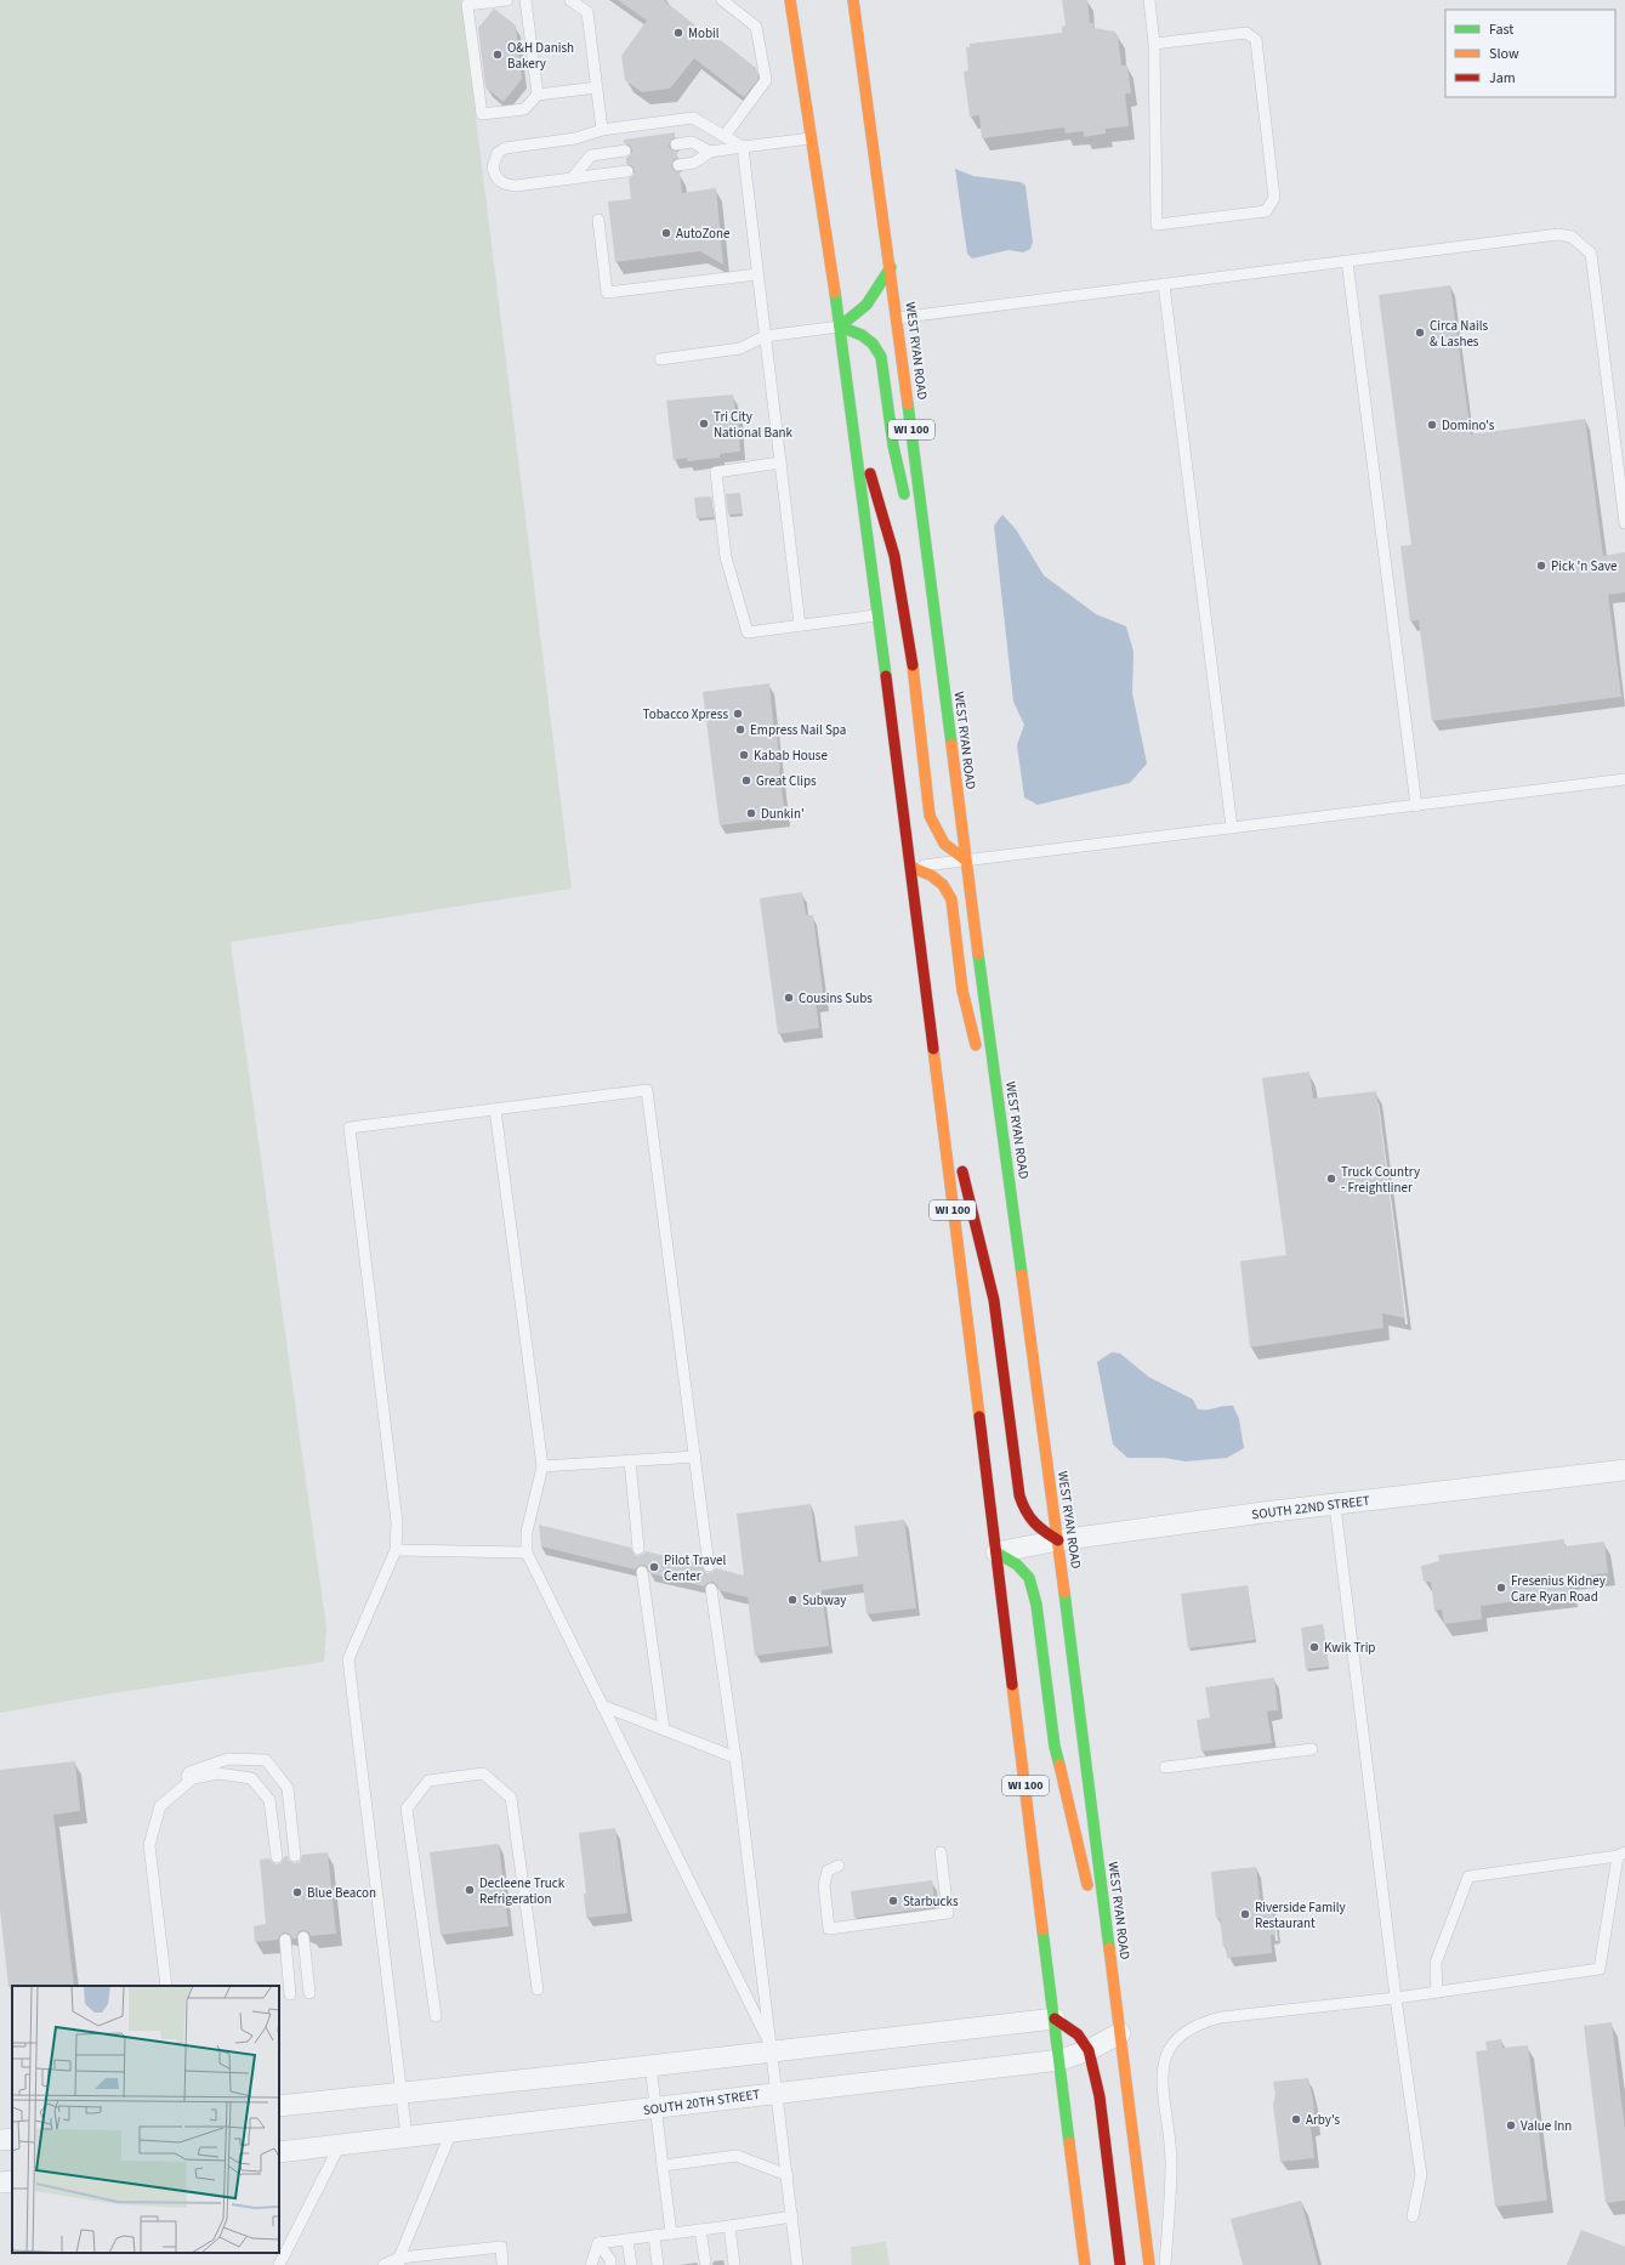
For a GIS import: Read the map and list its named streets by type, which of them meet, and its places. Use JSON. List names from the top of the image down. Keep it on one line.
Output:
{"streets":{"main road":["WEST RYAN ROAD","WI 100"],"street":["SOUTH 22ND STREET","SOUTH 20TH STREET"]},"crossings":[["WEST RYAN ROAD","SOUTH 22ND STREET"],["WEST RYAN ROAD","SOUTH 20TH STREET"],["WI 100","SOUTH 22ND STREET"],["WI 100","SOUTH 20TH STREET"]],"places":["Mobil","O&H Danish Bakery","AutoZone","Circa Nails & Lashes","Tri City National Bank","Domino's","Pick 'n Save","Tobacco Xpress","Empress Nail Spa","Kabab House","Great Clips","Dunkin'","Cousins Subs","Truck Country - Freightliner","Pilot Travel Center","Fresenius Kidney Care Ryan Road","Subway","Kwik Trip","Decleene Truck Refrigeration","Blue Beacon","Starbucks","Riverside Family Restaurant","Arby's","Value Inn"],"legend":["Fast","Slow","Jam"]}
